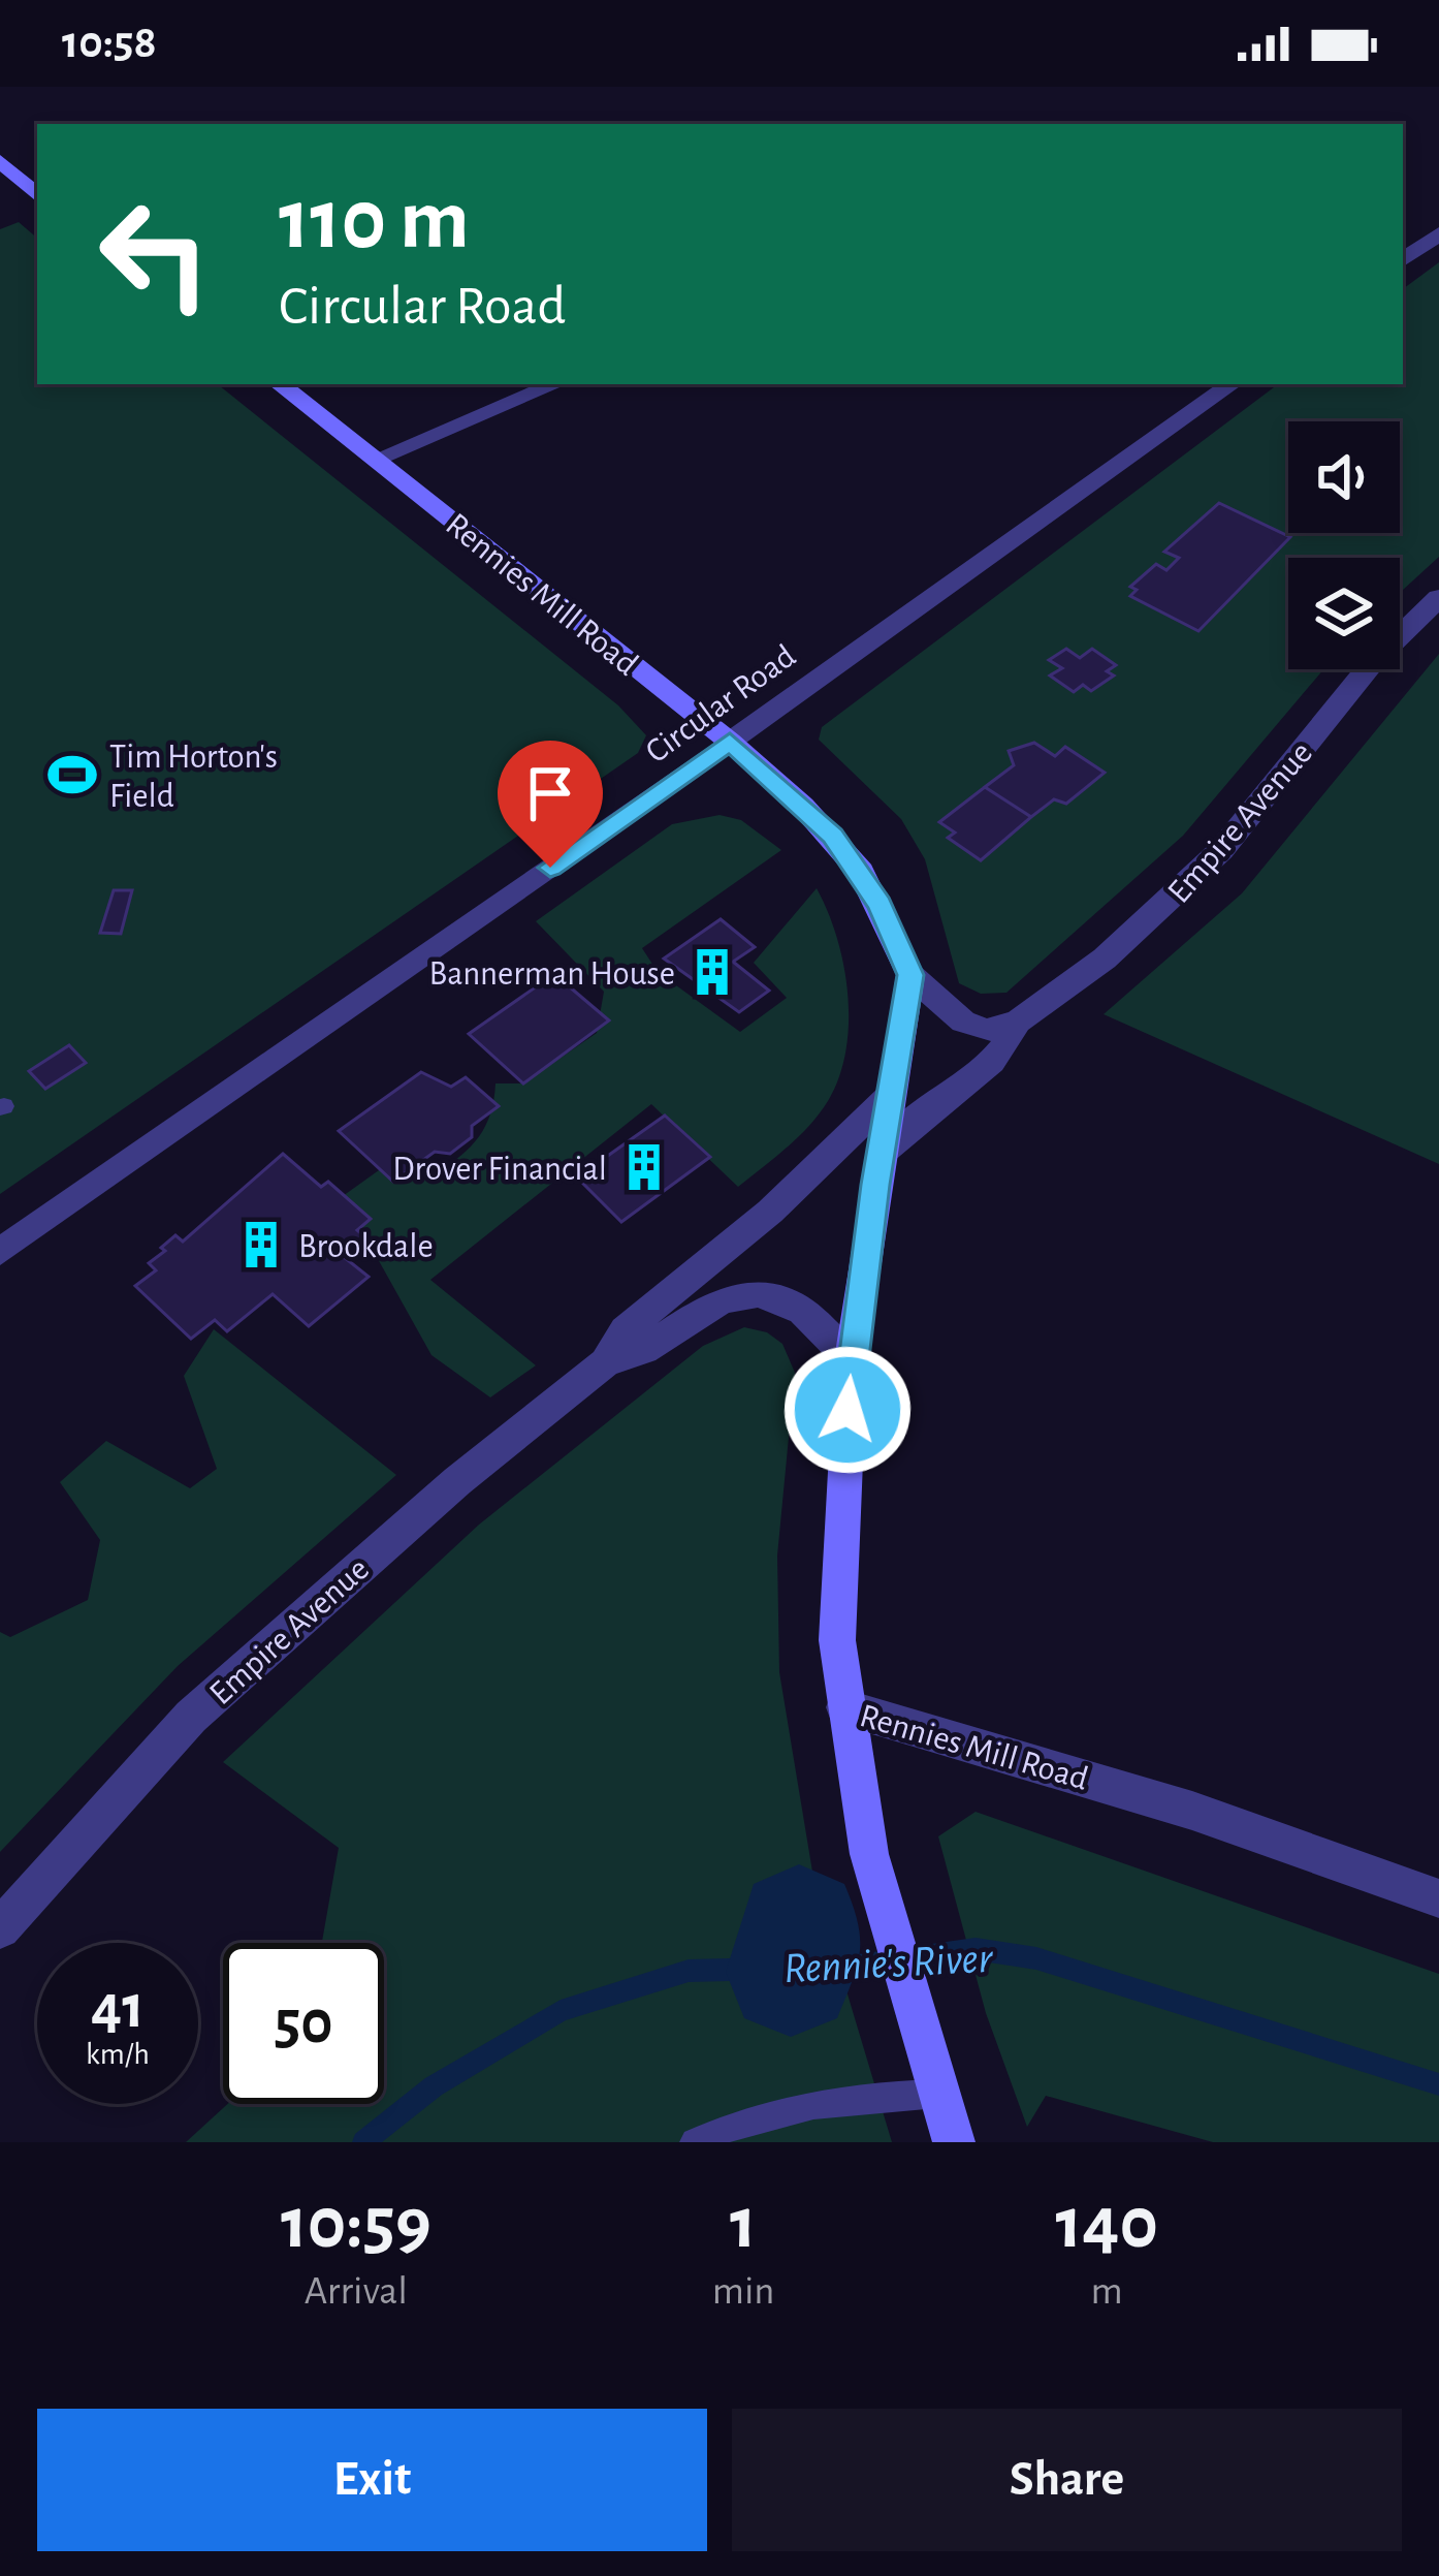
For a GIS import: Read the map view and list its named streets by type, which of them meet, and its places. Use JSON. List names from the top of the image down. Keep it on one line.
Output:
{"streets":{"main road":["Rennies Mill Road"],"street":["Circular Road","Empire Avenue"]},"crossings":[["Rennies Mill Road","Circular Road"],["Rennies Mill Road","Empire Avenue"]],"water":["Rennie's River"],"places":{"sports":["Tim Horton's Field"],"building":["Bannerman House","Drover Financial","Brookdale"]},"page":{"status":"10:58","turn":["110 m","Circular Road"],"speed":"41 km/h","limit":"50","eta":["10:59","Arrival","1","min","140","m"],"buttons":["Exit","Share"]}}
